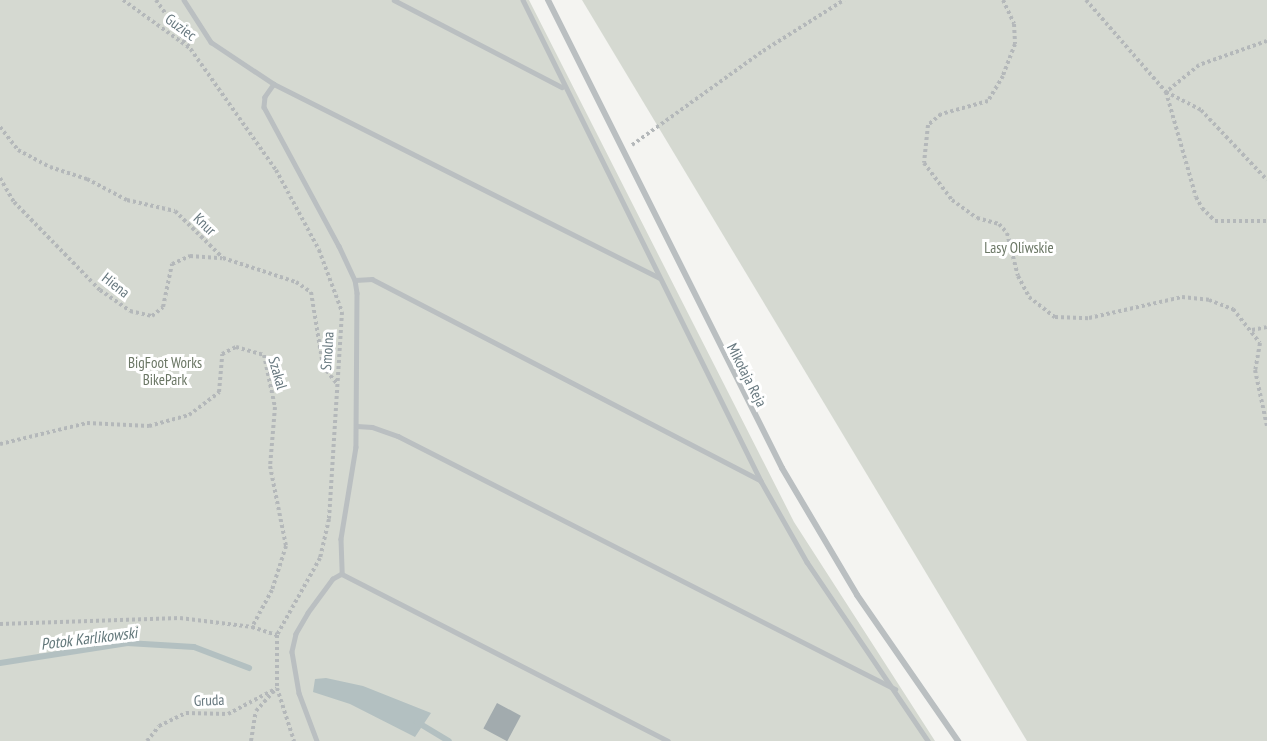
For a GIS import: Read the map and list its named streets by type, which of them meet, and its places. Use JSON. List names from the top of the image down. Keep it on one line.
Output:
{"streets":{"street":["Mikołaja Reja"],"path":["Guziec","Knur","Hiena","Smolna","Szakal","Gruda"]},"crossings":[["Guziec","Smolna"],["Knur","Hiena"],["Knur","Smolna"],["Smolna","Gruda"]],"water":["Potok Karlikowski"],"parks":["Lasy Oliwskie","BigFoot Works BikePark"]}
